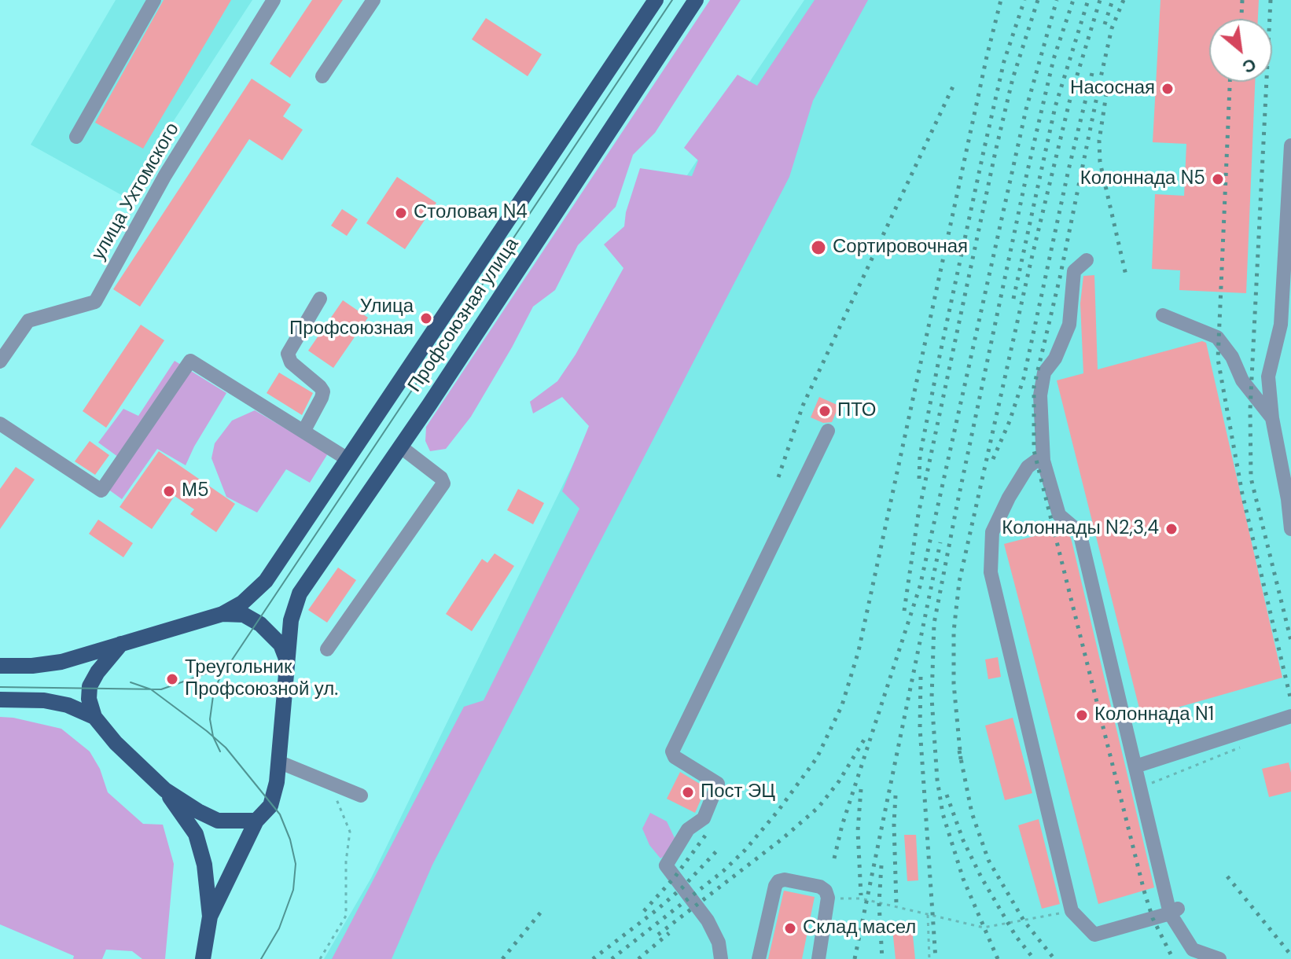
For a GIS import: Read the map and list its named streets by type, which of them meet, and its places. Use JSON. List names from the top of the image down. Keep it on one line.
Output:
{"streets":{"main road":["Профсоюзная улица"],"street":["улица Ухтомского"]},"places":["Насосная","Колоннада N5","Столовая N4","Сортировочная","Улица Профсоюзная","ПТО","М5","Колоннады N2,3,4","Треугольник Профсоюзной ул.","Колоннада N1","Пост ЭЦ","Склад масел"],"north":"bottom right"}
